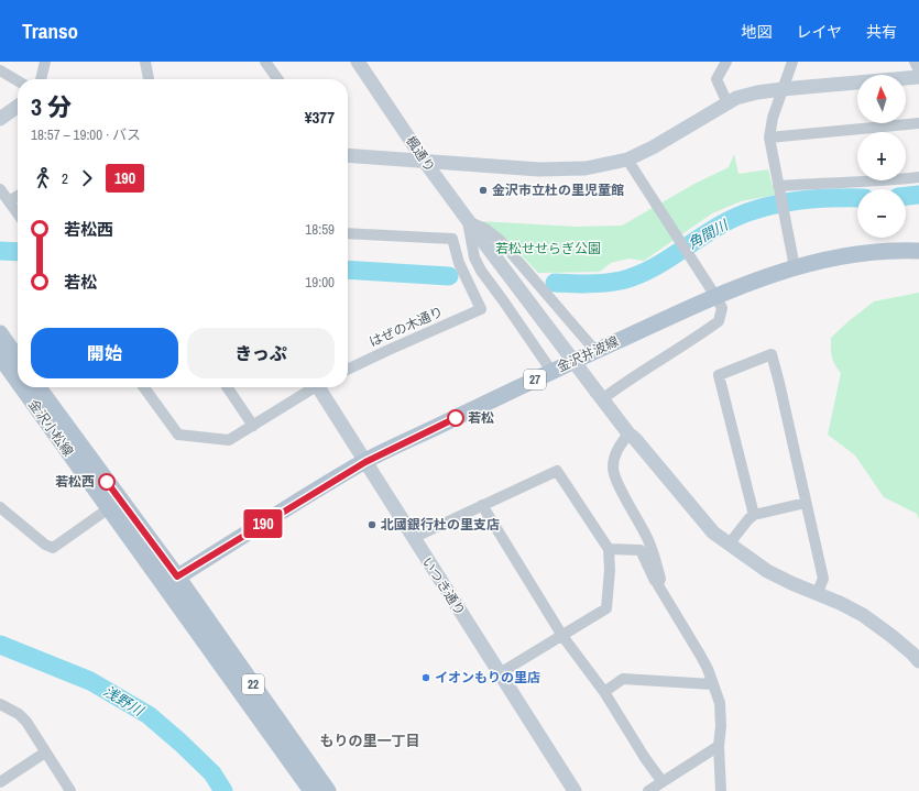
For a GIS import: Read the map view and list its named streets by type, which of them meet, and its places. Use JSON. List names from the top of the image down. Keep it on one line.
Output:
{"streets":{"main road":["金沢井波線","27","金沢小松線","22"],"street":["楓通り","はぜの木通り","いつき通り"]},"crossings":[["金沢井波線","金沢小松線"],["金沢井波線","いつき通り"],["金沢井波線","22"],["金沢小松線","22"]],"districts":["もりの里一丁目"],"water":["角間川","浅野川"],"parks":["若松せせらぎ公園"],"places":["金沢市立杜の里児童館","若松","若松西","北國銀行杜の里支店","イオンもりの里店"],"lines":["bus line 190"],"north":"top","page":{"header":"Transo","nav":["地図","レイヤ","共有"],"on_map":"190","map_buttons":["+","−"],"heading":["3 分","18:57 – 19:00 · バス","¥377"],"legs":["2","190"],"list":[{"name":"若松西","value":"18:59"},{"name":"若松","value":"19:00"}],"buttons":["開始","きっぷ"]}}
